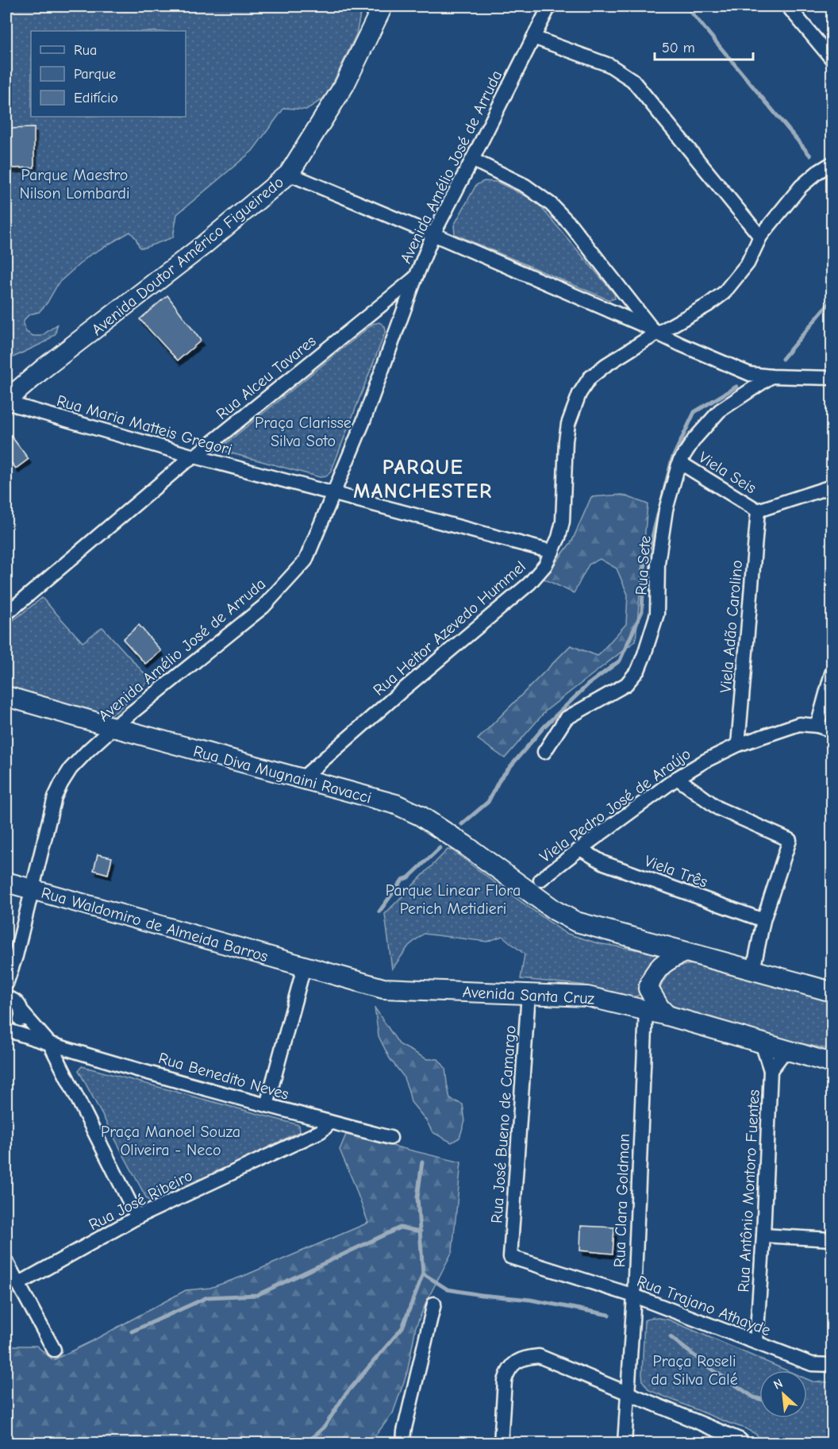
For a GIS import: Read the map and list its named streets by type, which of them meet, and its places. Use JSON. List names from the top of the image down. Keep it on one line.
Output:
{"streets":{"main road":["Avenida Doutor Américo Figueiredo","Rua Diva Mugnaini Ravacci","Rua Waldomiro de Almeida Barros","Avenida Santa Cruz"],"street":["Avenida Amélio José de Arruda","Rua Alceu Tavares","Rua Maria Matteis Gregori","Viela Seis","Rua Sete","Viela Adão Carolino","Rua Heitor Azevedo Hummel","Viela Pedro José de Araújo","Viela Três","Rua Benedito Neves","Rua José Bueno de Camargo","Rua Antônio Montoro Fuentes","Rua José Ribeiro","Rua Clara Goldman","Rua Trajano Athayde"]},"crossings":[["Avenida Amélio José de Arruda","Rua Alceu Tavares"],["Avenida Amélio José de Arruda","Rua Maria Matteis Gregori"],["Avenida Amélio José de Arruda","Rua Diva Mugnaini Ravacci"],["Avenida Amélio José de Arruda","Rua Waldomiro de Almeida Barros"],["Avenida Doutor Américo Figueiredo","Rua Maria Matteis Gregori"],["Rua Alceu Tavares","Rua Maria Matteis Gregori"],["Rua Maria Matteis Gregori","Rua Heitor Azevedo Hummel"],["Viela Seis","Rua Sete"],["Viela Seis","Viela Adão Carolino"],["Viela Adão Carolino","Viela Pedro José de Araújo"],["Rua Heitor Azevedo Hummel","Rua Diva Mugnaini Ravacci"],["Rua Diva Mugnaini Ravacci","Viela Pedro José de Araújo"],["Viela Pedro José de Araújo","Viela Três"],["Rua Waldomiro de Almeida Barros","Avenida Santa Cruz"],["Avenida Santa Cruz","Rua José Bueno de Camargo"],["Avenida Santa Cruz","Rua Antônio Montoro Fuentes"],["Avenida Santa Cruz","Rua Clara Goldman"],["Rua Benedito Neves","Rua José Ribeiro"],["Rua José Bueno de Camargo","Rua Trajano Athayde"],["Rua Antônio Montoro Fuentes","Rua Trajano Athayde"],["Rua Clara Goldman","Rua Trajano Athayde"]],"districts":["PARQUE MANCHESTER"],"parks":["Parque Maestro Nilson Lombardi","Praça Clarisse Silva Soto","Parque Linear Flora Perich Metidieri","Praça Manoel Souza Oliveira - Neco","Praça Roseli da Silva Calé"],"legend":["Rua","Parque","Edifício"],"scale_bar":"50 m","north":"top left"}
